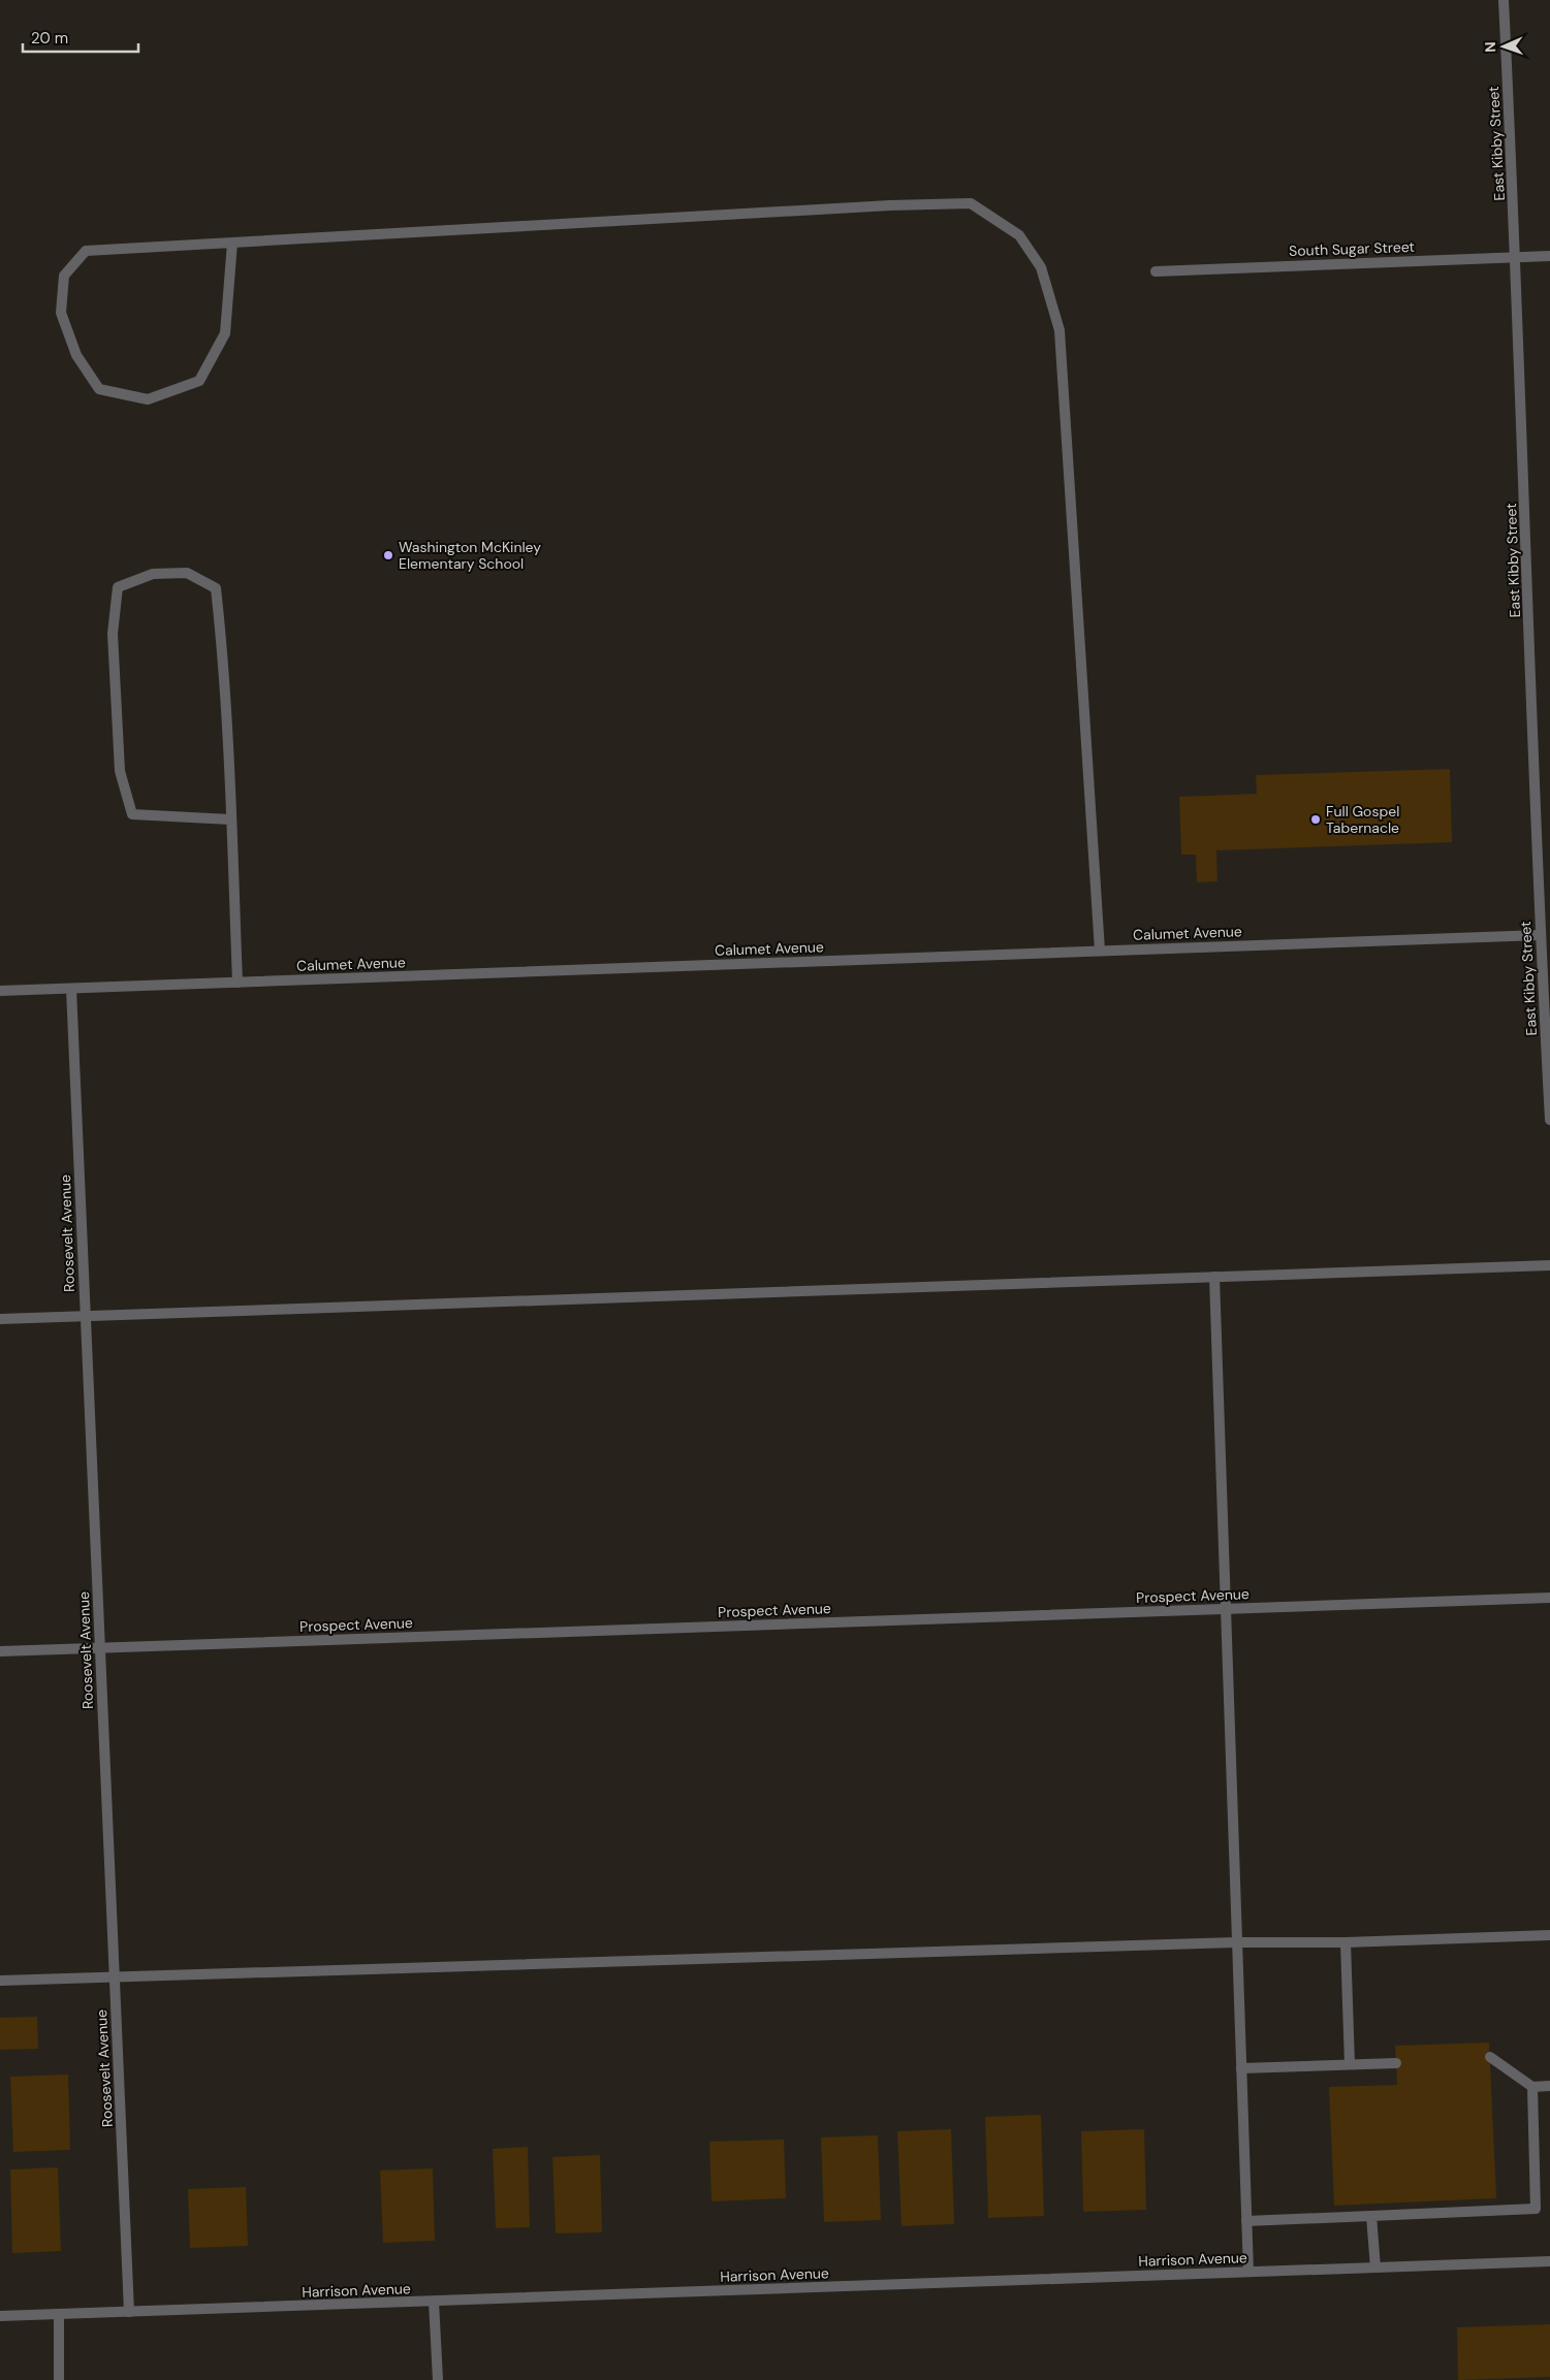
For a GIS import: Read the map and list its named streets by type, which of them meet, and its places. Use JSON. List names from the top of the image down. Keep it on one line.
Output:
{"streets":{"street":["East Kibby Street","South Sugar Street","Calumet Avenue","Roosevelt Avenue","Prospect Avenue","Harrison Avenue"]},"crossings":[["East Kibby Street","South Sugar Street"],["East Kibby Street","Calumet Avenue"],["Calumet Avenue","Roosevelt Avenue"],["Roosevelt Avenue","Prospect Avenue"],["Roosevelt Avenue","Harrison Avenue"]],"places":["Washington McKinley Elementary School","Full Gospel Tabernacle"],"scale_bar":"20 m","north":"left"}
